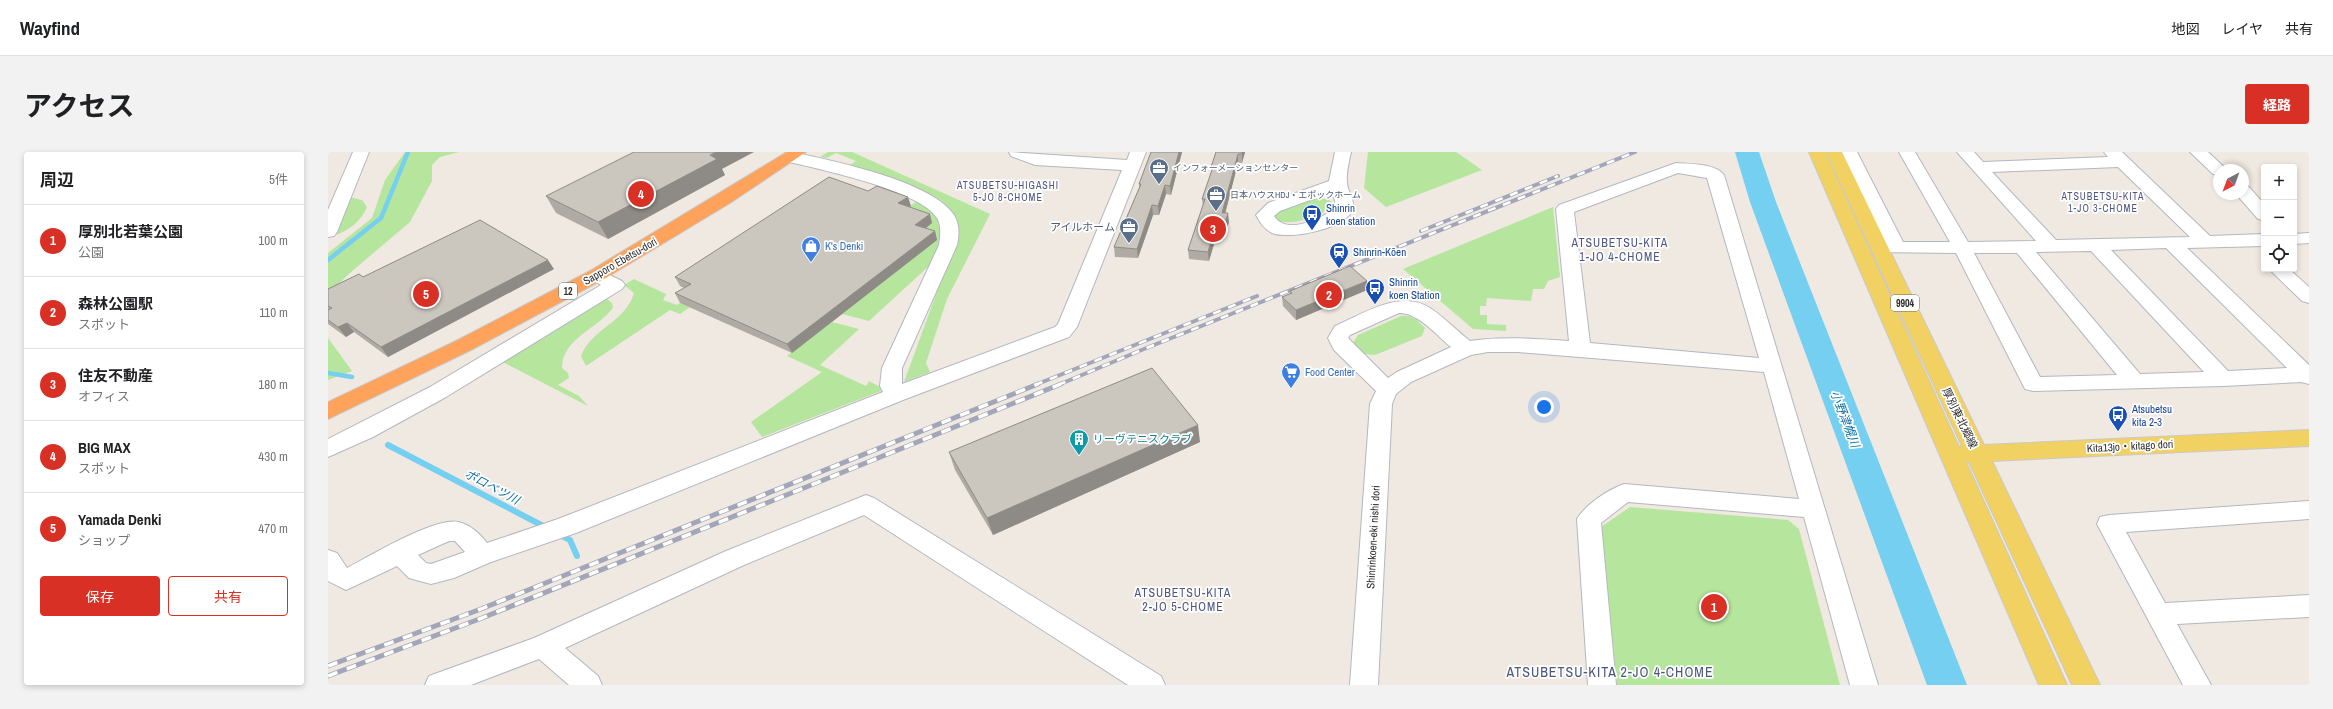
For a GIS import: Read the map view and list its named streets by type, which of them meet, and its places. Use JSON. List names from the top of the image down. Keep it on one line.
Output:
{"streets":{"highway":["Sapporo Ebetsu-dori","12"],"main road":["9904","厚別東北郷線","Kita13jo・kitago dori"],"street":["Shinrinkoen-eki nishi dori"]},"crossings":[["厚別東北郷線","Kita13jo・kitago dori"]],"districts":["ATSUBETSU-HIGASHI 5-JO 8-CHOME","ATSUBETSU-KITA 1-JO 3-CHOME","ATSUBETSU-KITA 1-JO 4-CHOME","ATSUBETSU-KITA 2-JO 5-CHOME","ATSUBETSU-KITA 2-JO 4-CHOME"],"water":["小野津幌川","ポロベツ川"],"places":{"office":["インフォーメーションセンター","日本ハウスHDJ・エポックホーム","アイルホーム"],"bus stop":["Shinrin koen station","Shinrin koen Station","Atsubetsu kita 2-3"],"shop":["K's Denki"],"station":["Shinrin-Kōen"],"supermarket":["Food Center"],"building":["リーヴテニスクラブ"]},"north":"bottom left","page":{"header":"Wayfind","nav":["地図","レイヤ","共有"],"title":"アクセス","buttons":["経路",["保存","共有"]],"heading":["周辺","5件"],"map_buttons":["+","−"],"pins":["4","3","5","2","1"],"list":[{"mark":"1","name":"厚別北若葉公園","note":"公園","value":"100 m"},{"mark":"2","name":"森林公園駅","note":"スポット","value":"110 m"},{"mark":"3","name":"住友不動産","note":"オフィス","value":"180 m"},{"mark":"4","name":"BIG MAX","note":"スポット","value":"430 m"},{"mark":"5","name":"Yamada Denki","note":"ショップ","value":"470 m"}]}}
